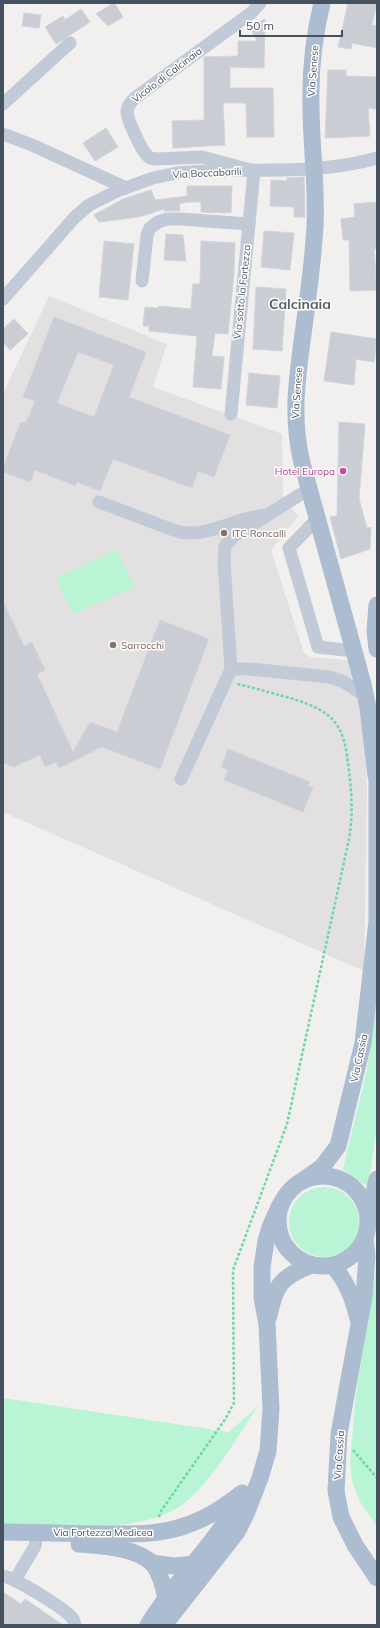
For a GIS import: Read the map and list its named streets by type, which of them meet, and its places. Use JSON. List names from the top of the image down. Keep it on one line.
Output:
{"streets":{"main road":["Via Senese","Via Cassia","Via Fortezza Medicea"],"street":["Vicolo di Calcinaia","Via Boccabarili","Via sotto la Fortezza"]},"crossings":[["Via Senese","Via Boccabarili"],["Via Senese","Via Cassia"],["Vicolo di Calcinaia","Via Boccabarili"],["Vicolo di Calcinaia","Via sotto la Fortezza"],["Via Boccabarili","Via sotto la Fortezza"]],"districts":["Calcinaia"],"places":["Hotel Europa","ITC Roncalli","Sarrocchi"],"scale_bar":"50 m"}
